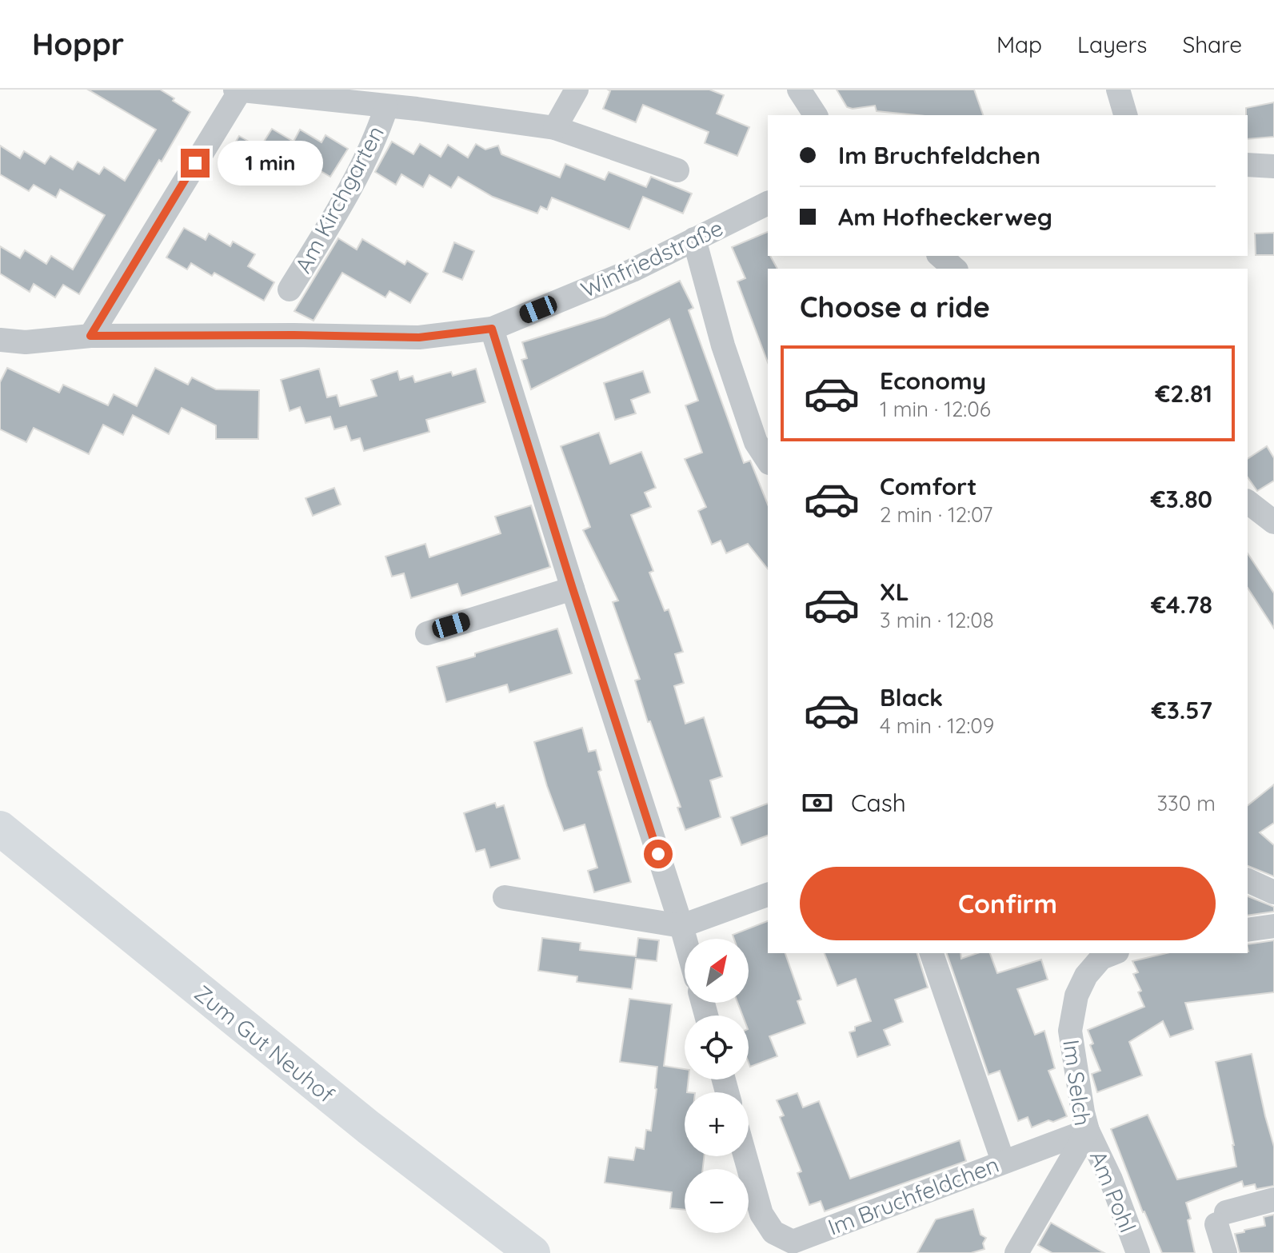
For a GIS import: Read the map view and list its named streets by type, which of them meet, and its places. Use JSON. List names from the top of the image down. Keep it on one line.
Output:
{"streets":{"main road":["Zum Gut Neuhof"],"street":["Am Kirchgarten","Winfriedstraße","Im Selch","Am Pohl","Im Bruchfeldchen"]},"crossings":[["Im Selch","Am Pohl"],["Im Selch","Im Bruchfeldchen"],["Am Pohl","Im Bruchfeldchen"]],"north":"top right","page":{"header":"Hoppr","nav":["Map","Layers","Share"],"banner":["Im Bruchfeldchen","Am Hofheckerweg"],"bubble":"1 min","heading":"Choose a ride","list":[{"name":"Economy","note":"1 min · 12:06","value":"€2.81"},{"name":"Comfort","note":"2 min · 12:07","value":"€3.80"},{"name":"XL","note":"3 min · 12:08","value":"€4.78"},{"name":"Black","note":"4 min · 12:09","value":"€3.57"}],"pay":["Cash","330 m"],"buttons":"Confirm","map_buttons":["+","−"]}}
